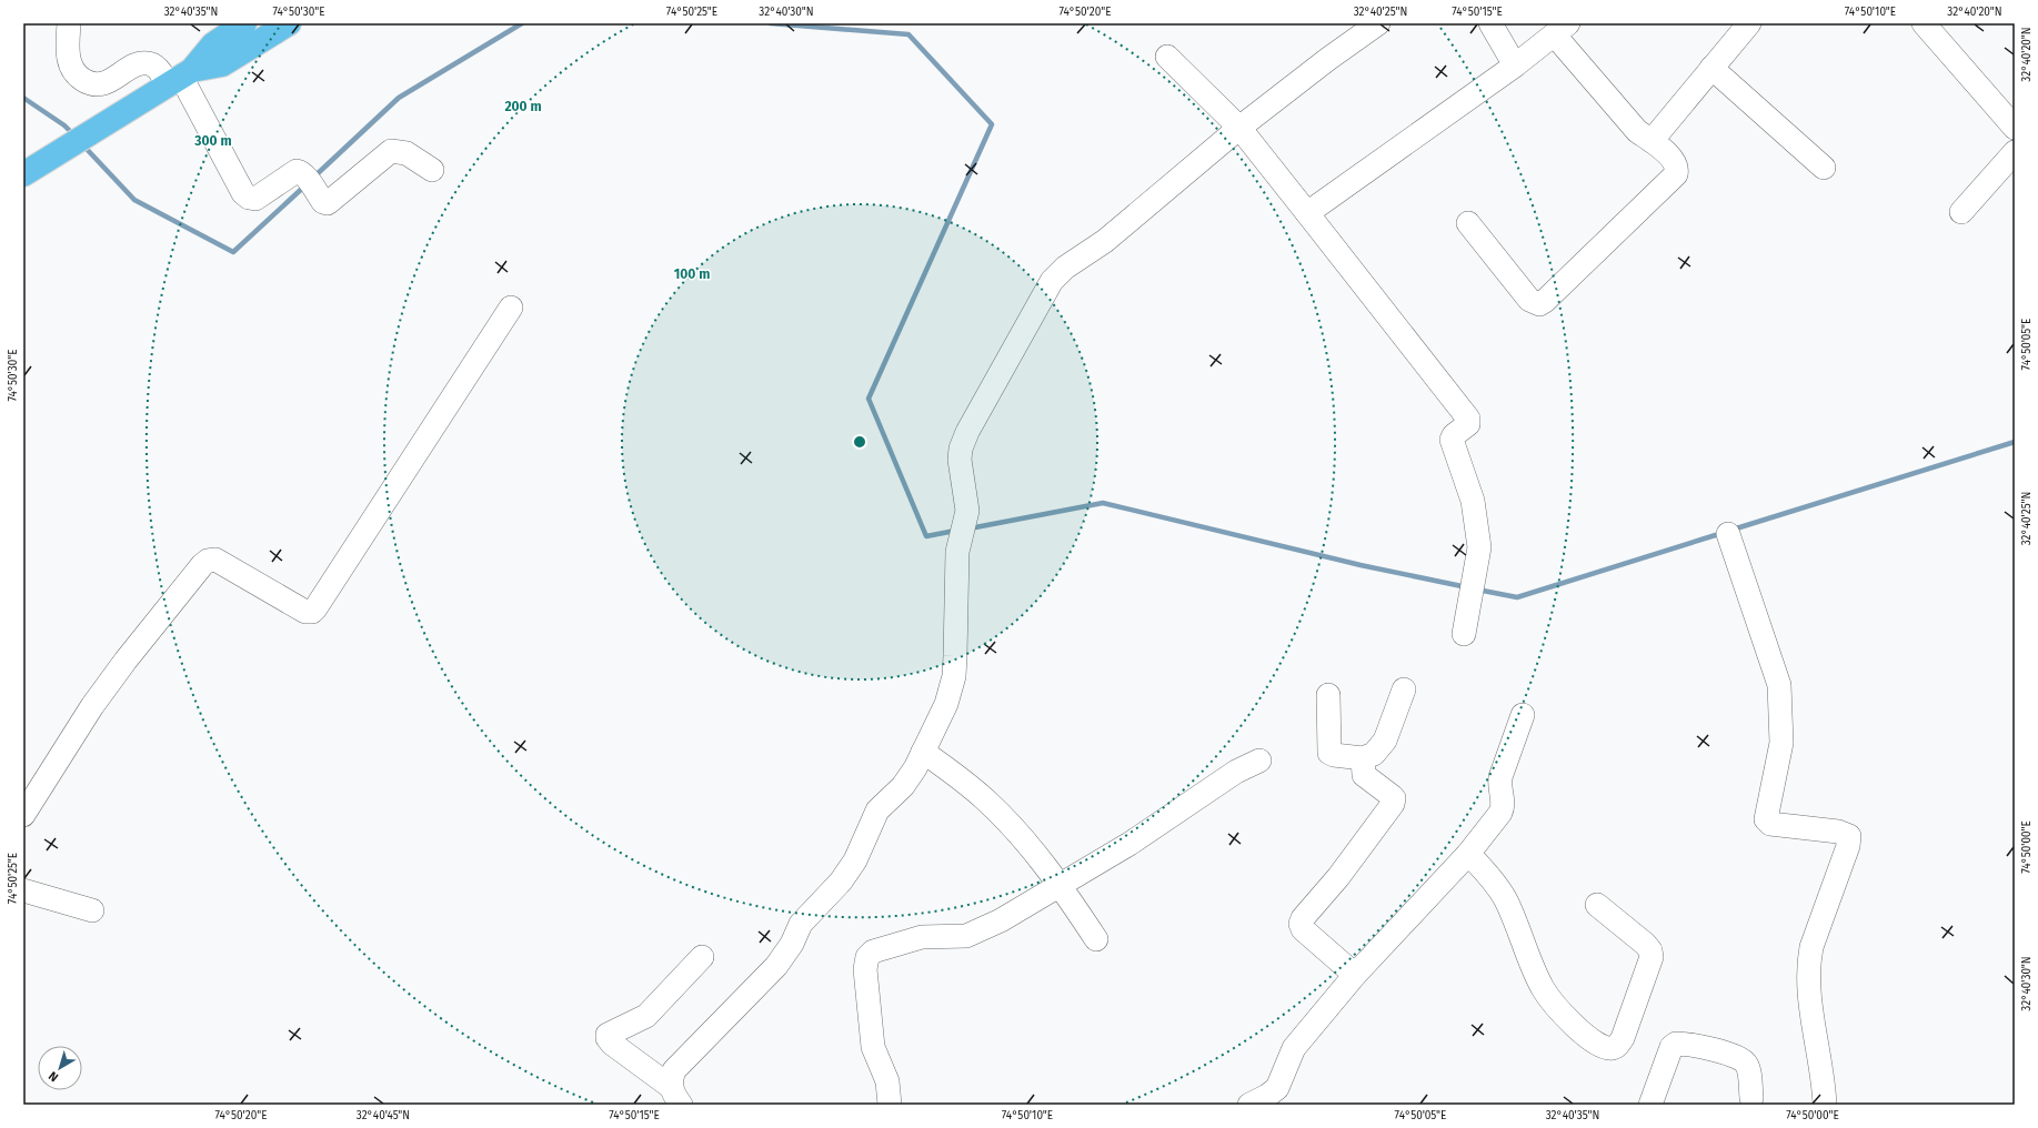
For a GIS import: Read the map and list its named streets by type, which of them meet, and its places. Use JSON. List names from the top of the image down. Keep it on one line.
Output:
{"north":"bottom left","coordinates":["32°40'35\"N","74°50'30\"E","74°50'25\"E","32°40'30\"N","74°50'20\"E","32°40'25\"N","74°50'15\"E","74°50'10\"E","32°40'20\"N","74°50'05\"E","74°50'00\"E","32°40'45\"N"],"rings":["200 m","300 m","100 m"]}
